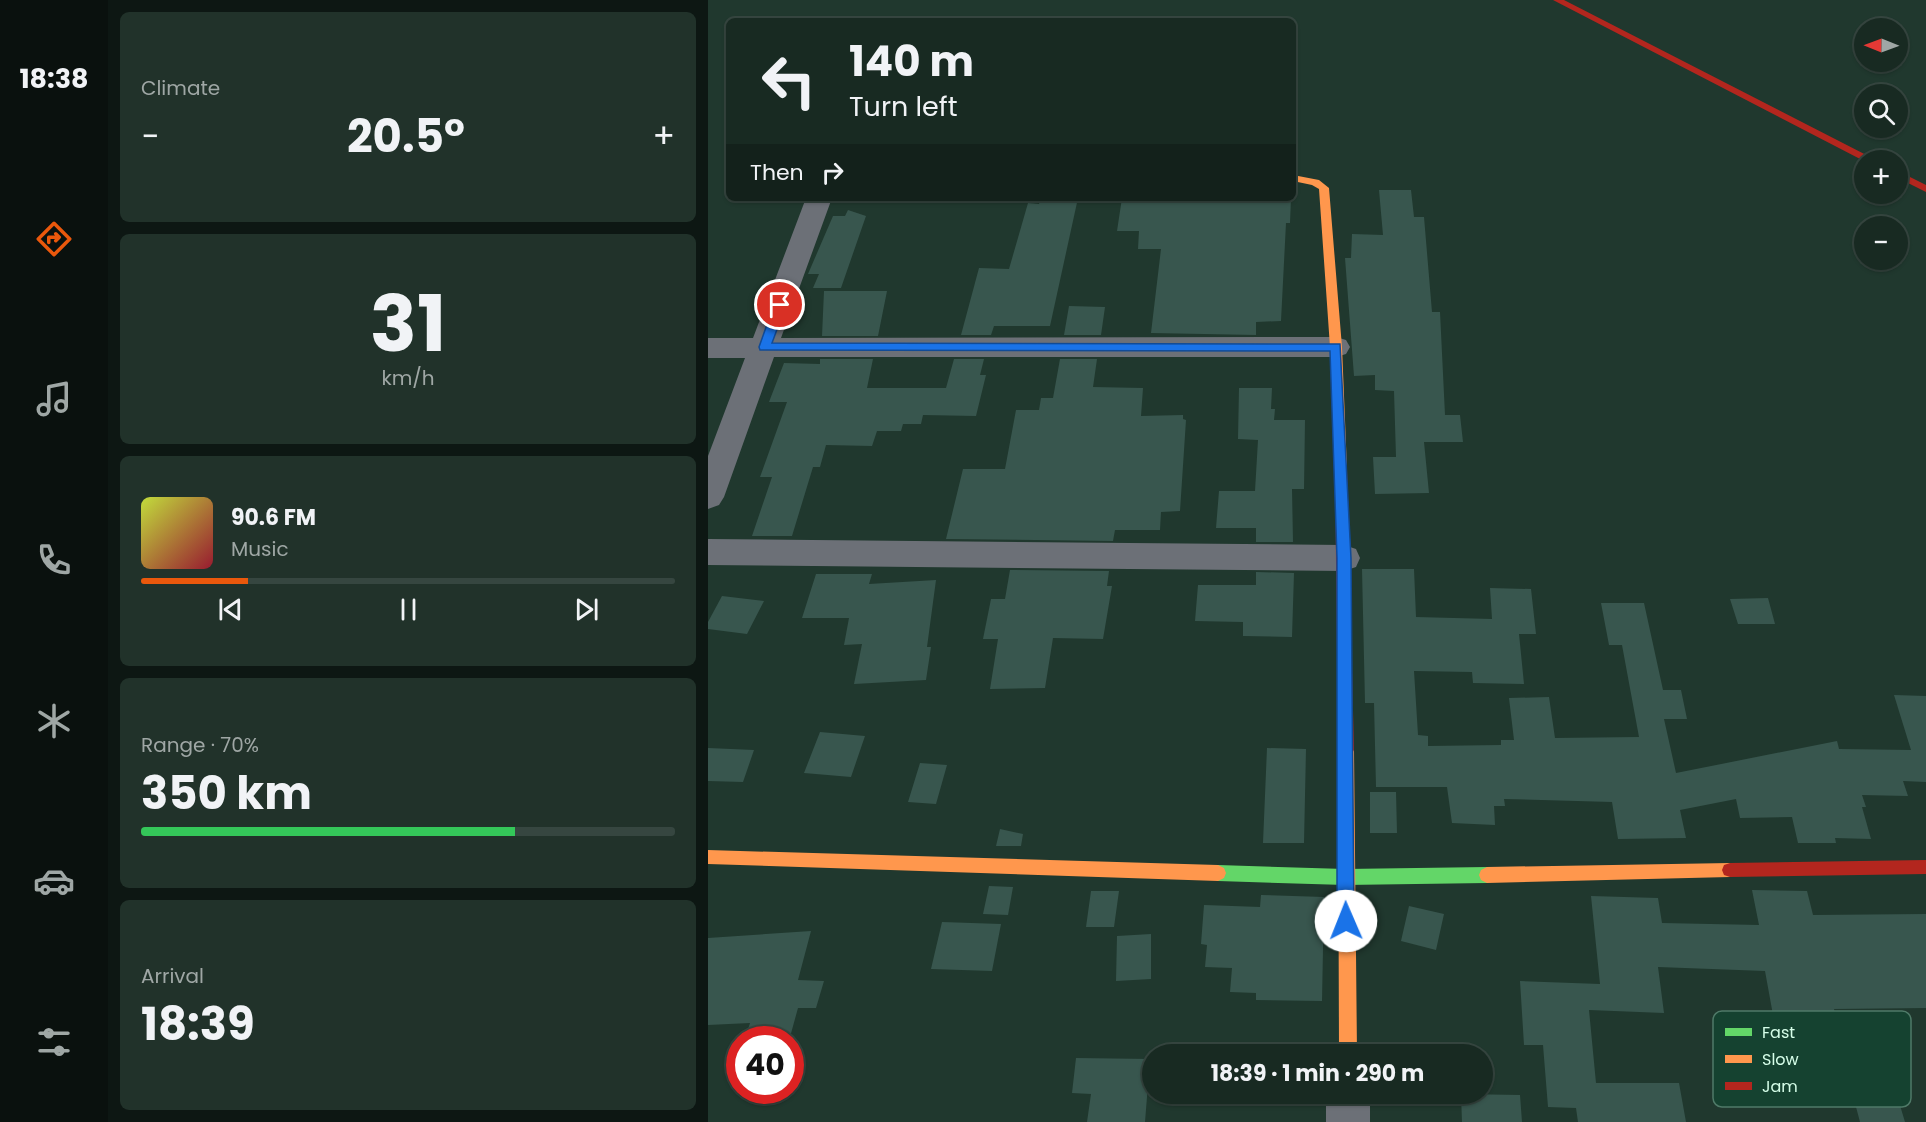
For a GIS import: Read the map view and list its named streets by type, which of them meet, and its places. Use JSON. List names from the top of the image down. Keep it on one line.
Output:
{"legend":["Fast","Slow","Jam"],"north":"left","page":{"tabs":"18:38","tile":["Climate",["31","km/h"],["Range · 70%","350 km"],["Arrival","18:39"]],"map_buttons":["+","−"],"turn":["140 m","Turn left"],"heat":["−","20.5°","+"],"then":"Then","song":["90.6 FM","Music"],"limit":"40","trip":"18:39 · 1 min · 290 m"}}
